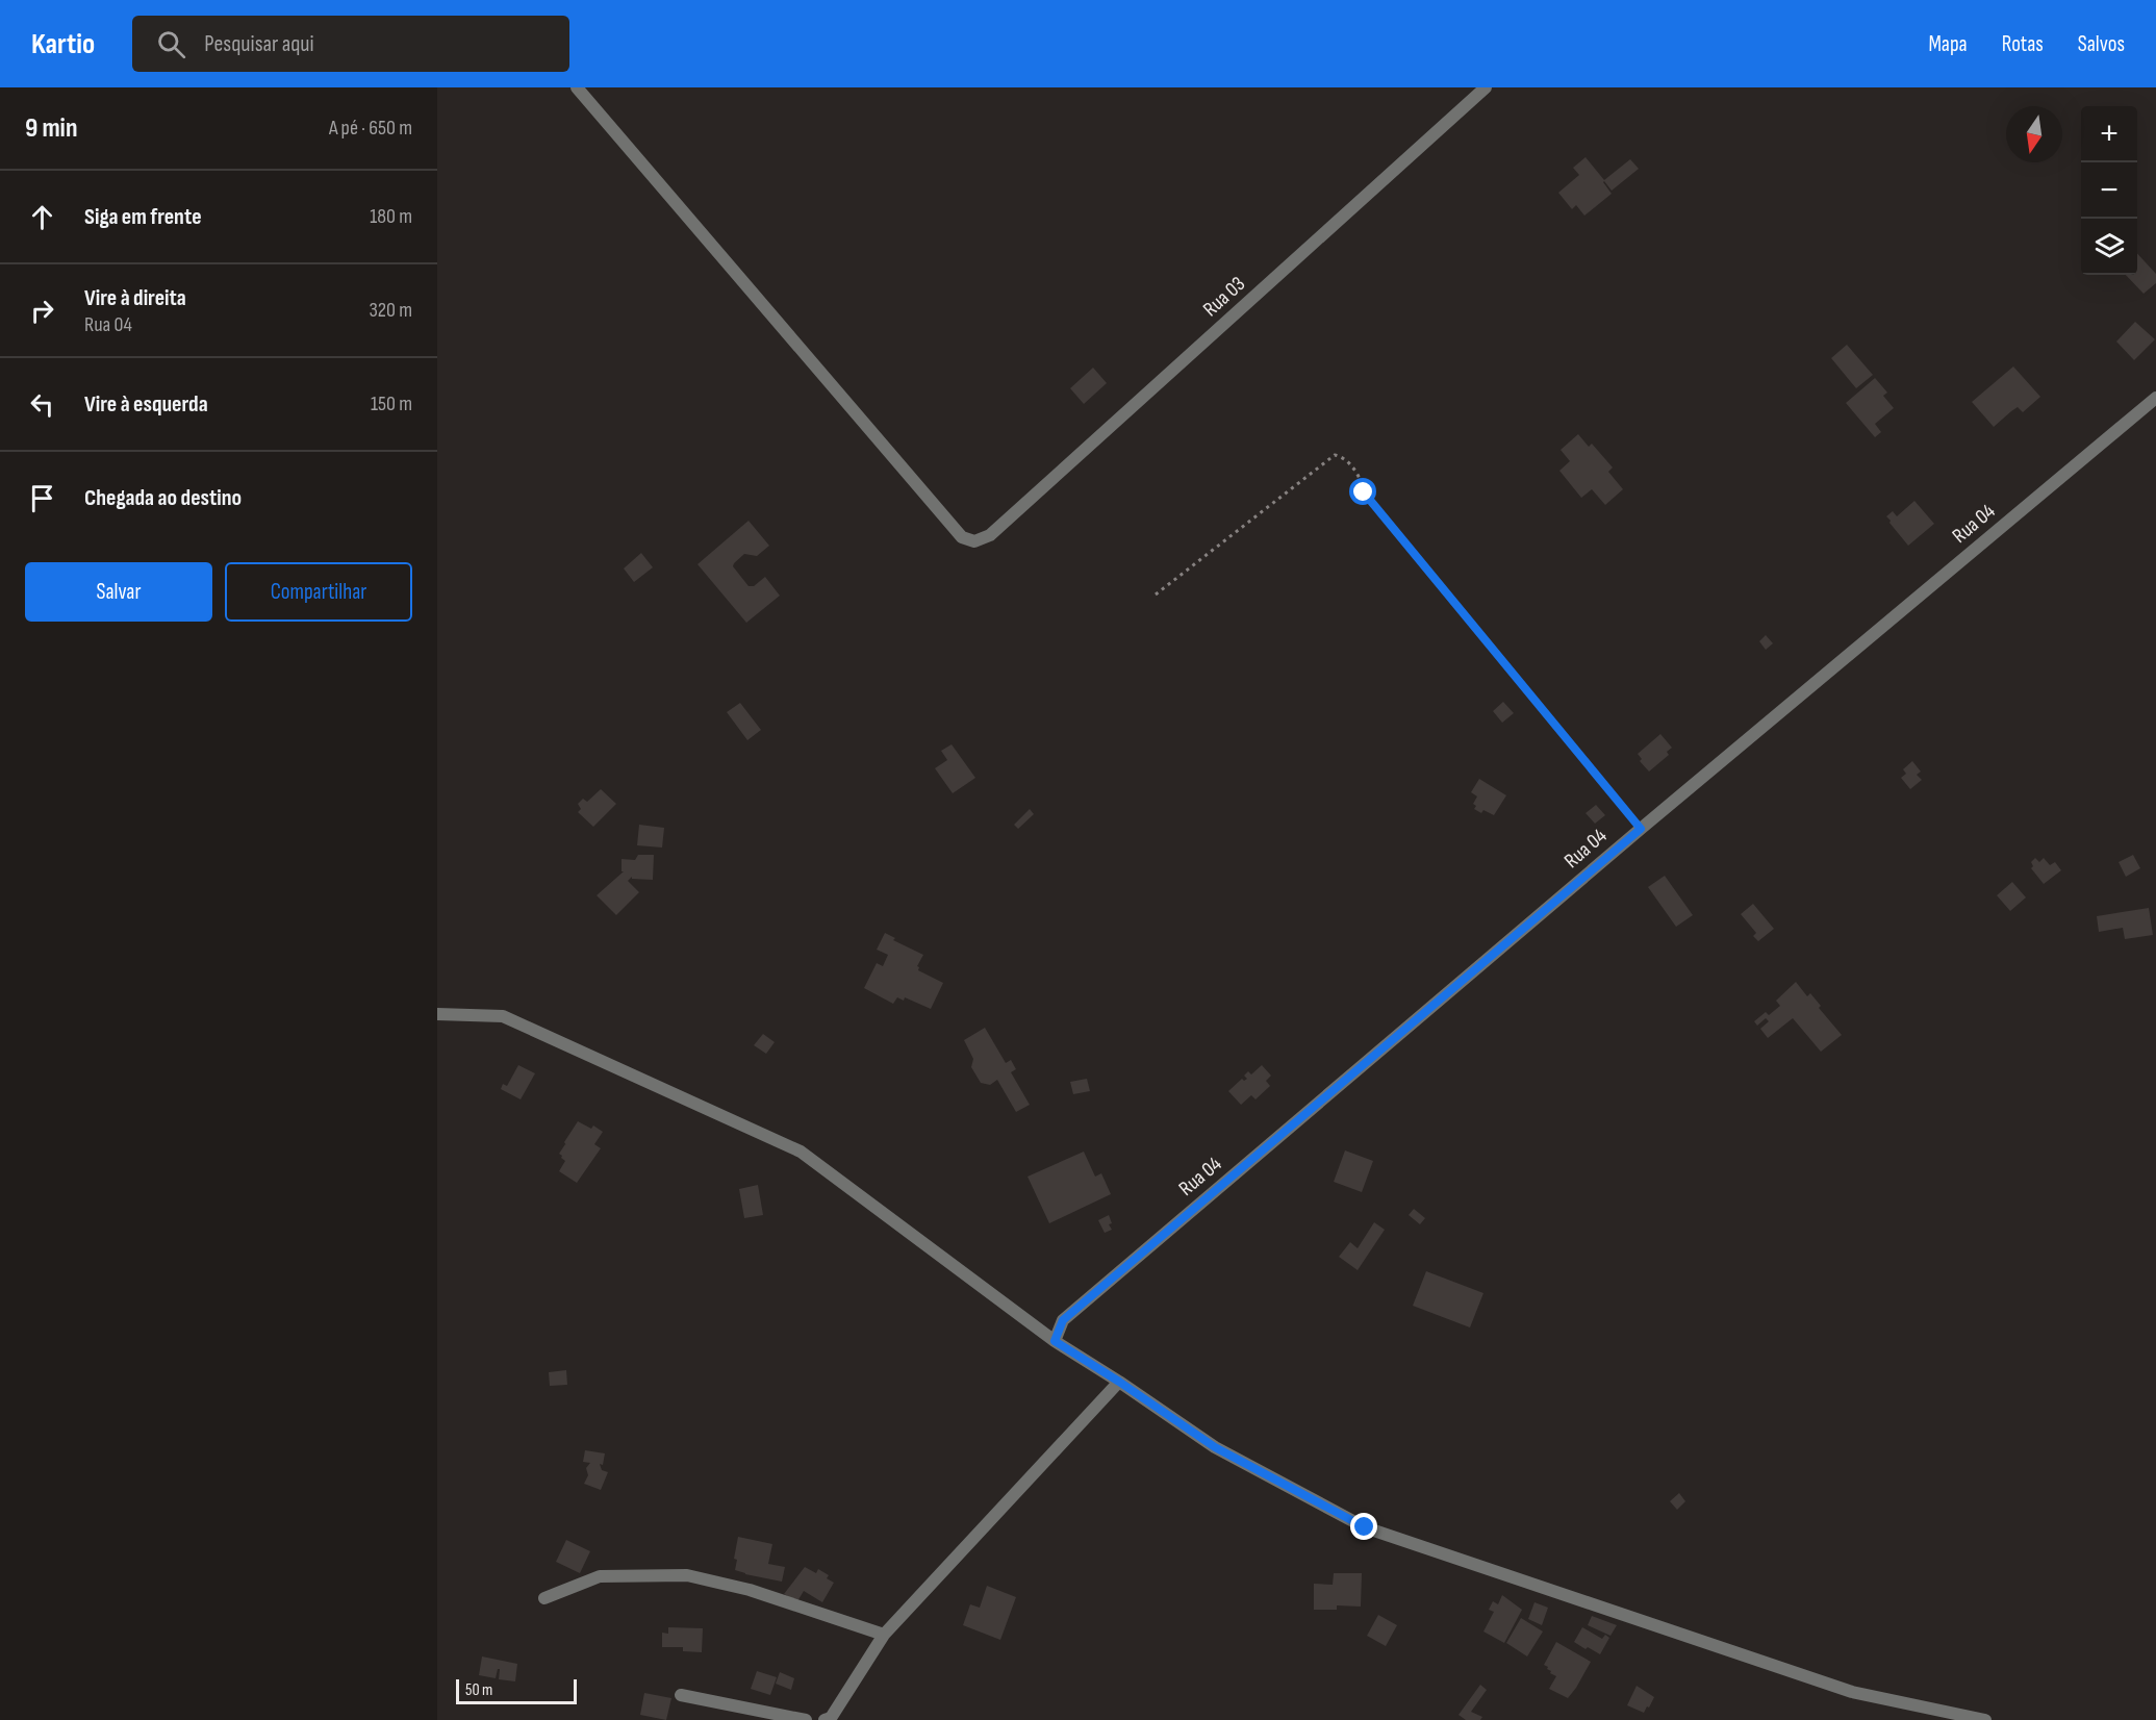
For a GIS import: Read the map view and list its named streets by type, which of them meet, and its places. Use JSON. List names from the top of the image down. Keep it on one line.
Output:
{"streets":{"street":["Rua 03","Rua 04"]},"scale_bar":"50 m","north":"bottom","page":{"header":"Kartio","search":"Pesquisar aqui","nav":["Mapa","Rotas","Salvos"],"heading":["9 min","A pé · 650 m"],"map_buttons":["+","−"],"list":[["Siga em frente","180 m"],["Vire à direita","Rua 04","320 m"],["Vire à esquerda","150 m"],"Chegada ao destino"],"buttons":["Salvar","Compartilhar"],"scale":"50 m"}}
